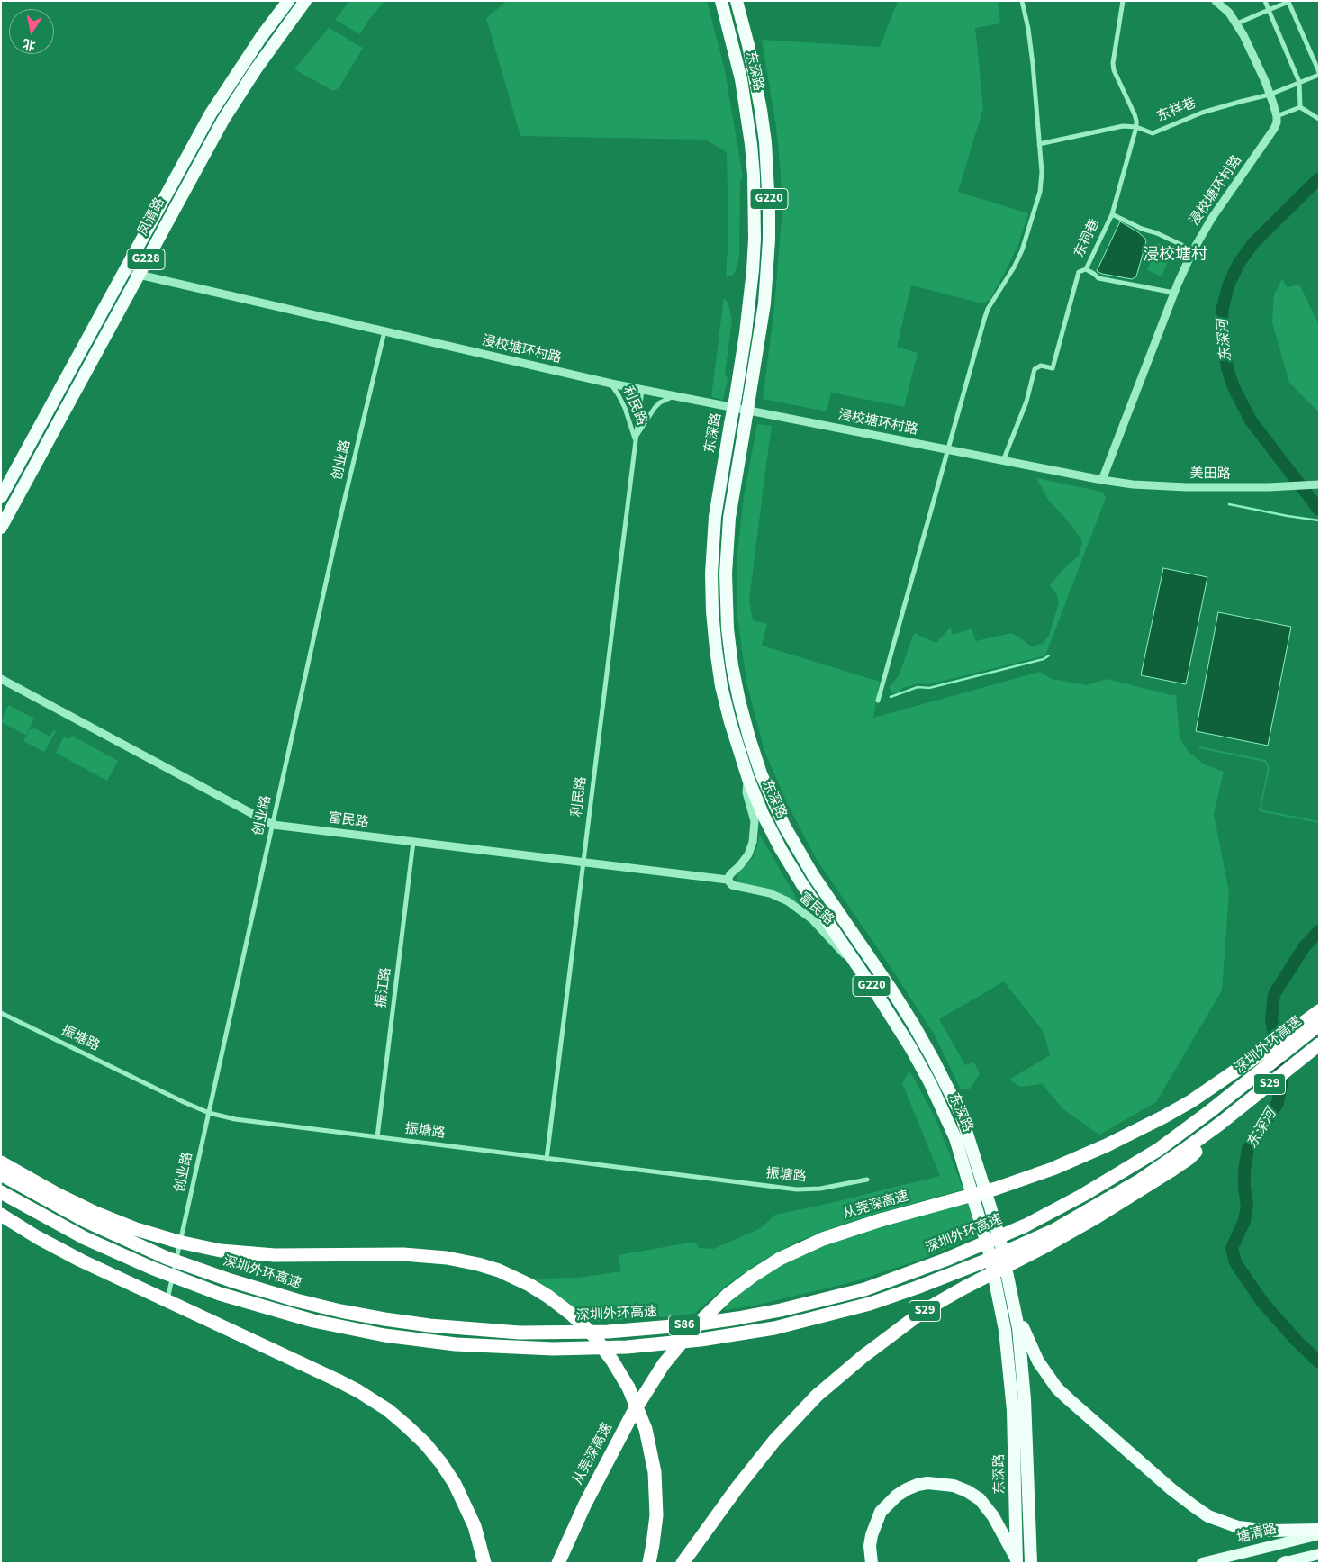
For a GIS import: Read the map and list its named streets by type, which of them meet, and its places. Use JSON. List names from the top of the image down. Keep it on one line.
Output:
{"streets":{"highway":["东深路","G220","凤清路","G228","深圳外环高速","S29","从莞深高速","S86"],"main road":["塘清路"],"street":["东祥巷","浸校塘环村路","东祠巷","利民路","创业路","美田路","富民路","振江路","振塘路"]},"crossings":[["东深路","富民路"],["东祥巷","东祠巷"],["浸校塘环村路","凤清路"],["浸校塘环村路","东祠巷"],["浸校塘环村路","利民路"],["浸校塘环村路","创业路"],["浸校塘环村路","美田路"],["利民路","富民路"],["利民路","振塘路"],["创业路","富民路"],["创业路","振塘路"],["富民路","振江路"],["振江路","振塘路"],["S29","S86"]],"districts":["浸校塘村"],"water":["东深河"],"north":"bottom"}
